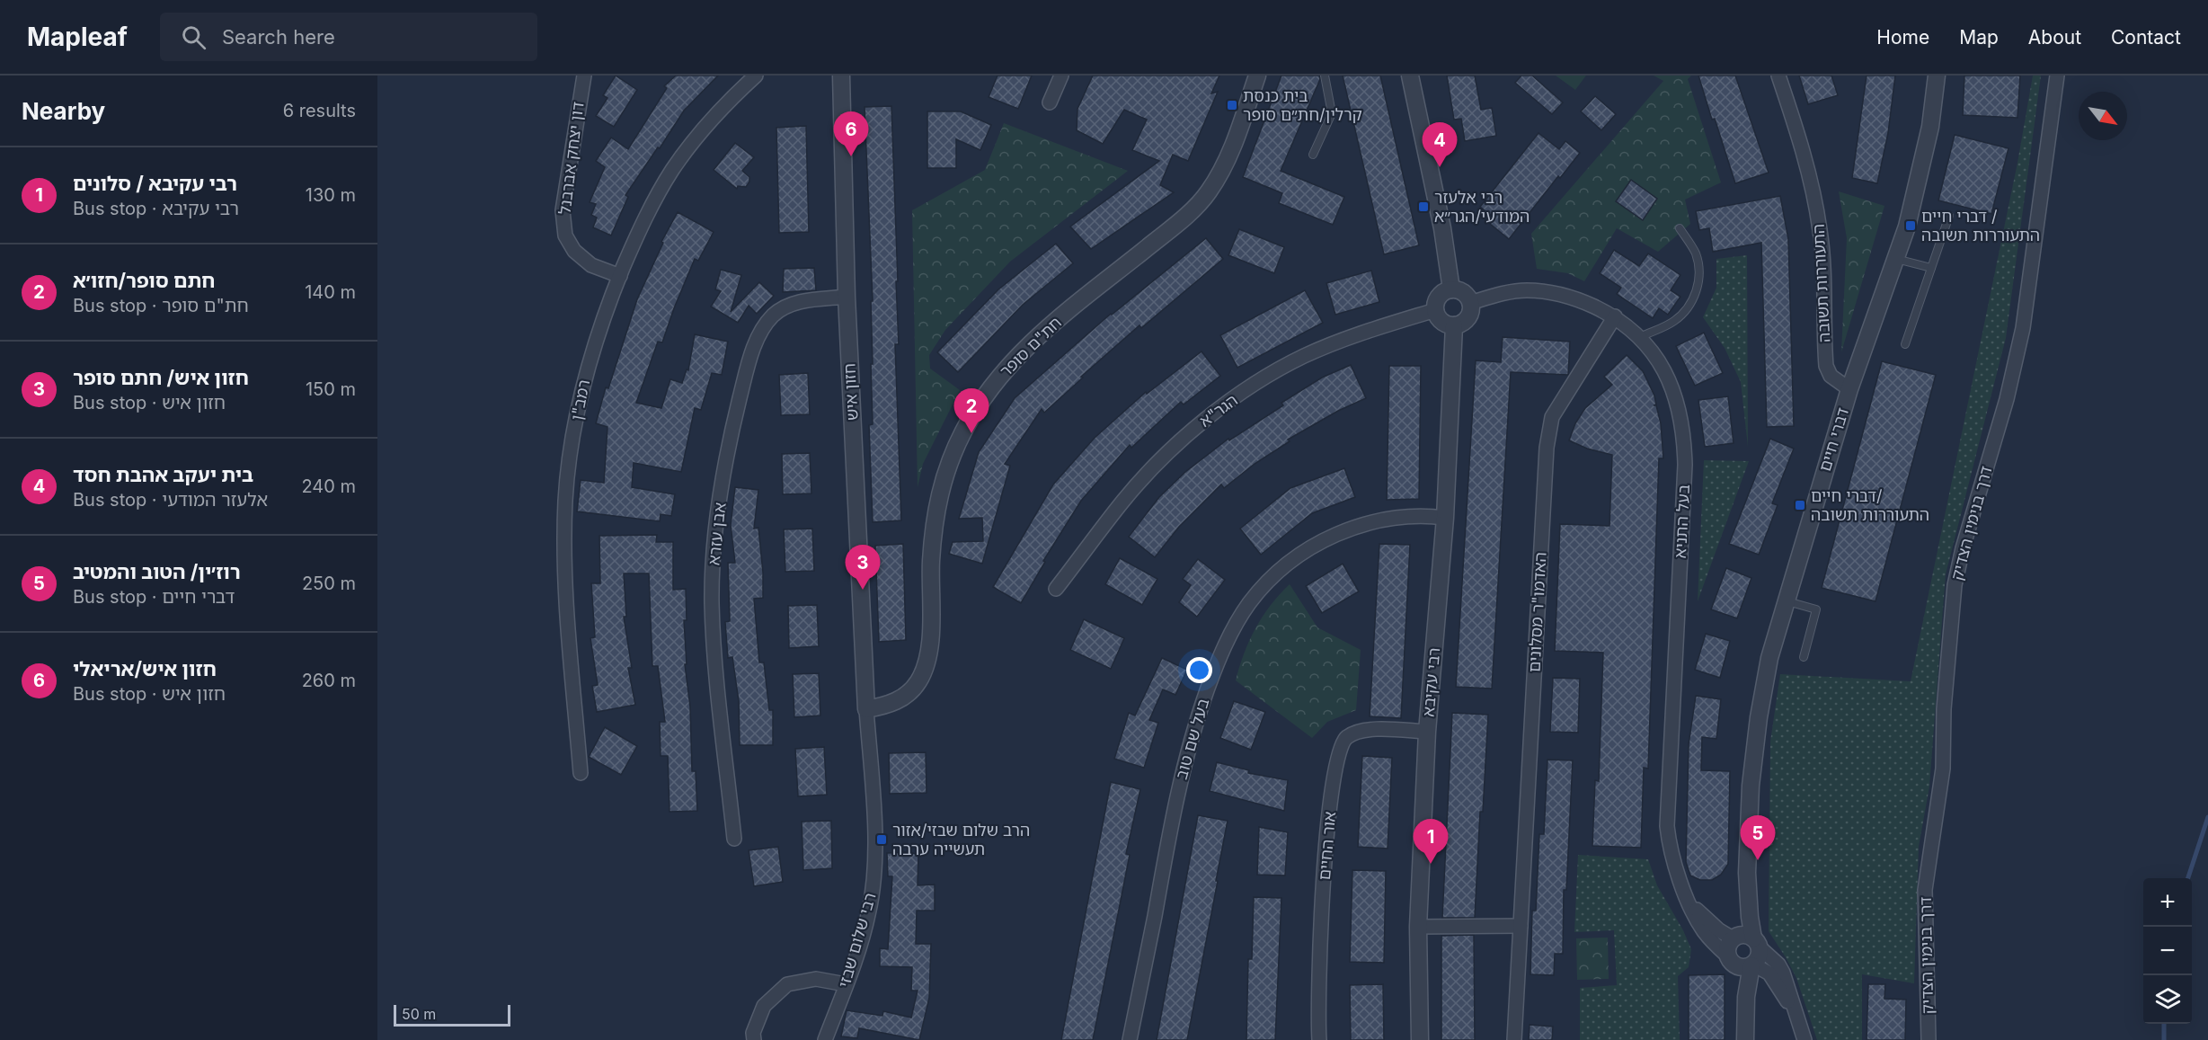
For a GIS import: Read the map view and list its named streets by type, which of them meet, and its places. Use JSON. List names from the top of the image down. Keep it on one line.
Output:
{"streets":{"street":["דון יצחק אברבנל","התעוררות תשובה","חת\"ם סופר","חזון איש","רמב\"ן","הגר\"א","דברי חיים","בעל התניא","דרך בנימין הצדיק","אבן עזרא","האדמו\"ר מסלונים","רבי עקיבא","בעל שם טוב","אור החיים","רבי שלום שבזי"]},"crossings":[["דון יצחק אברבנל","רמב\"ן"],["התעוררות תשובה","דברי חיים"],["חת\"ם סופר","חזון איש"],["חת\"ם סופר","רבי שלום שבזי"],["חזון איש","אבן עזרא"],["חזון איש","רבי שלום שבזי"],["הגר\"א","בעל התניא"],["הגר\"א","רבי עקיבא"],["דברי חיים","בעל התניא"],["בעל התניא","האדמו\"ר מסלונים"],["בעל התניא","רבי עקיבא"],["רבי עקיבא","בעל שם טוב"],["רבי עקיבא","אור החיים"]],"places":{"transit":["בית כנסת קרלין/חת״ם סופר","רבי אלעזר המודעי/הגר״א","דברי חיים / התעוררות תשובה","דברי חיים/ התעוררות תשובה","הרב שלום שבזי/אזור תעשייה ערבה"]},"scale_bar":"50 m","north":"bottom right","page":{"header":"Mapleaf","search":"Search here","nav":["Home","Map","About","Contact"],"heading":["Nearby","6 results"],"pins":["6","4","2","3","5","1"],"list":[{"mark":"1","name":"רבי עקיבא / סלונים","note":"Bus stop · רבי עקיבא","value":"130 m"},{"mark":"2","name":"חתם סופר/חזו׳א","note":"Bus stop · חת\"ם סופר","value":"140 m"},{"mark":"3","name":"חזון איש/ חתם סופר","note":"Bus stop · חזון איש","value":"150 m"},{"mark":"4","name":"בית יעקב אהבת חסד","note":"Bus stop · אלעזר המודעי","value":"240 m"},{"mark":"5","name":"רוז׳ין/ הטוב והמטיב","note":"Bus stop · דברי חיים","value":"250 m"},{"mark":"6","name":"חזון איש/אריאלי","note":"Bus stop · חזון איש","value":"260 m"}],"map_buttons":["+","−"],"scale":"50 m"}}
